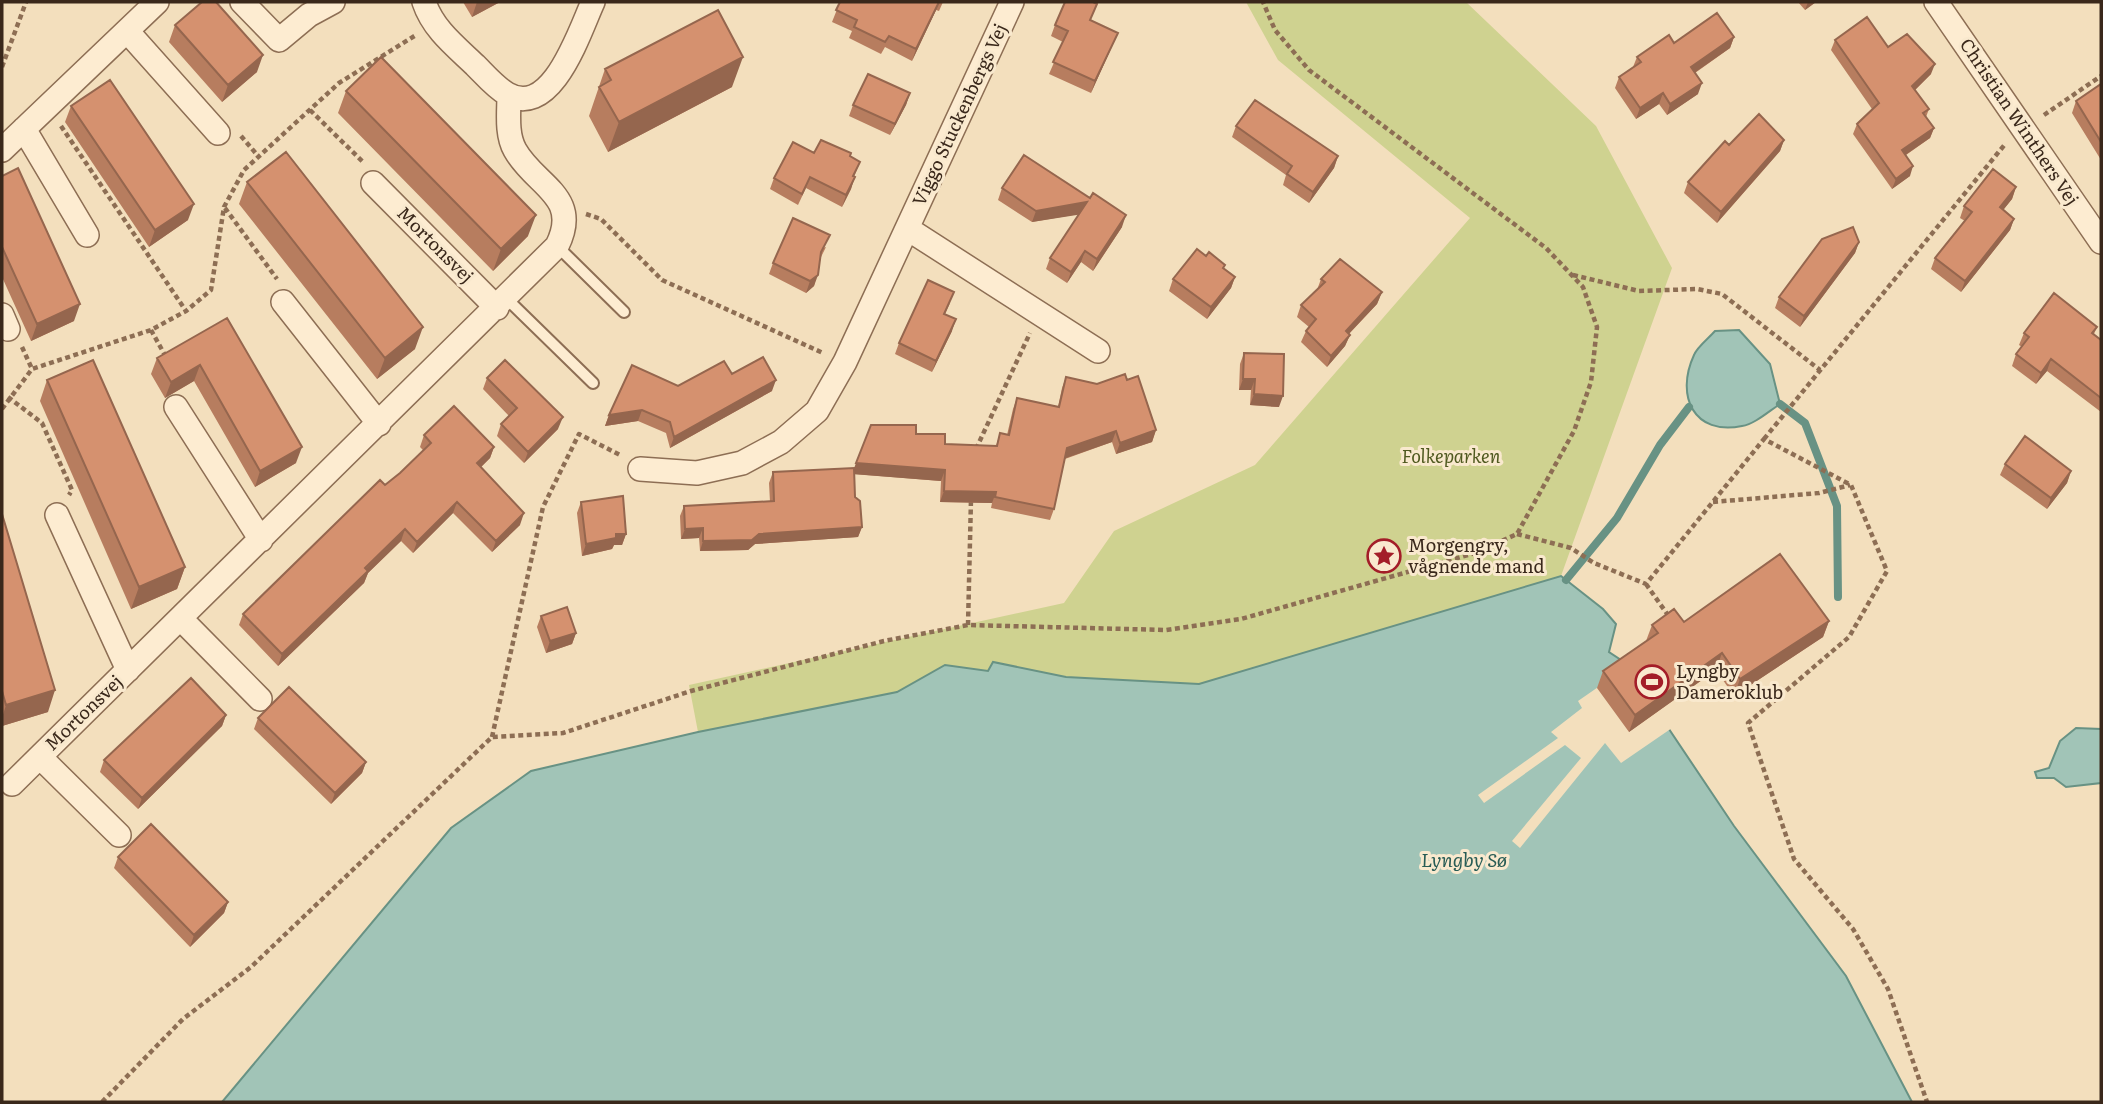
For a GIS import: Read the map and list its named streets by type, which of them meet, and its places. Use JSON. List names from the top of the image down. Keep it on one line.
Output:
{"streets":{"street":["Viggo Stuckenbergs Vej","Christian Winthers Vej","Mortonsvej"]},"water":["Lyngby Sø"],"parks":["Folkeparken"],"places":{"place":["Morgengry, vågnende mand"],"sports":["Lyngby Dameroklub"]}}
